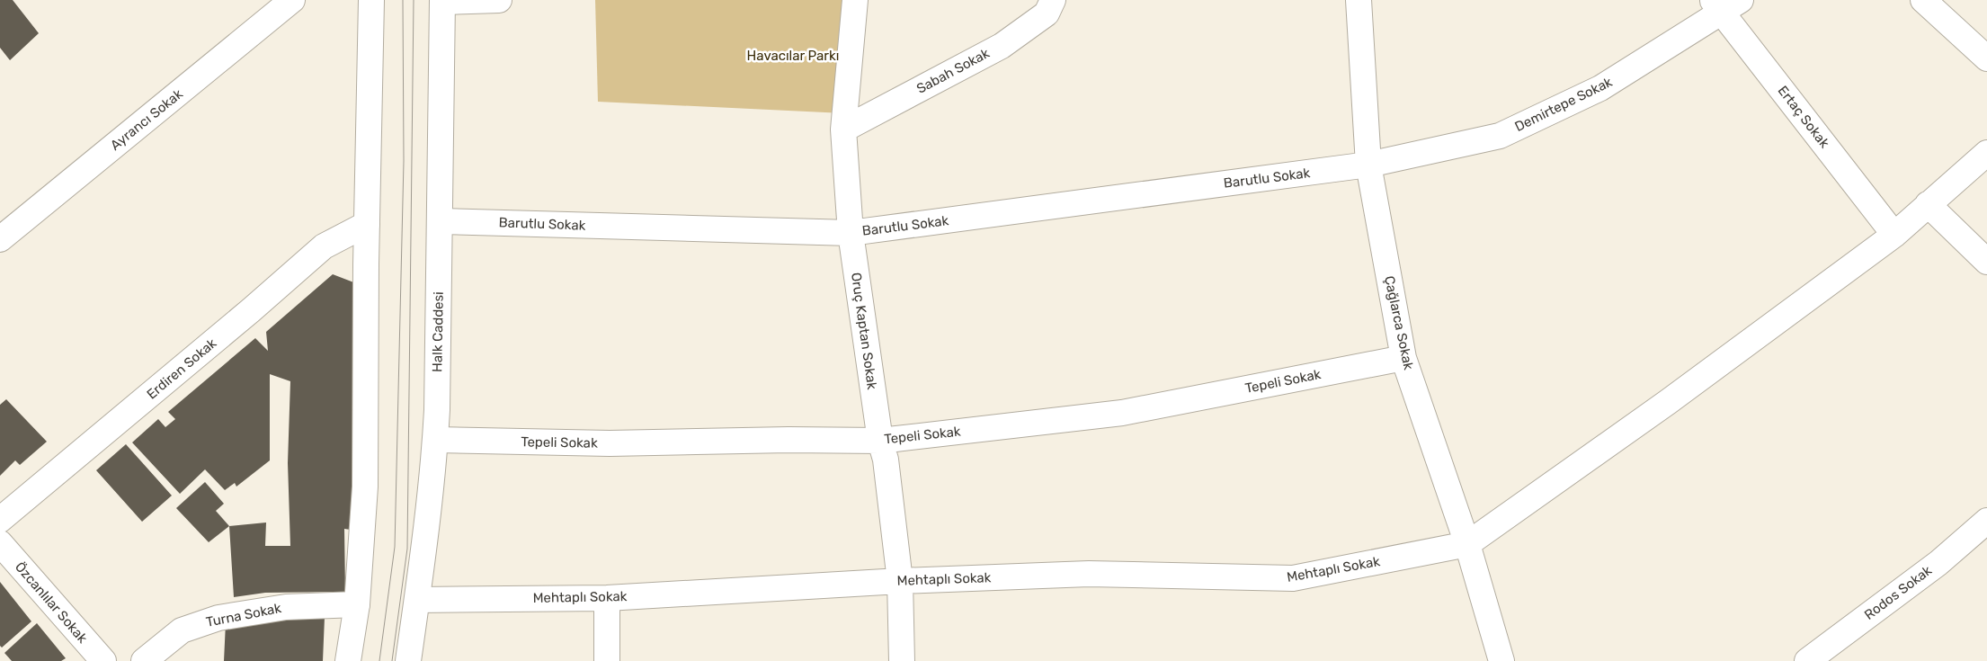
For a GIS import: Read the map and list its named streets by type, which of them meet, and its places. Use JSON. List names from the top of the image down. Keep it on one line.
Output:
{"streets":{"street":["Sabah Sokak","Demirtepe Sokak","Ertaç Sokak","Ayrancı Sokak","Barutlu Sokak","Çağlarca Sokak","Oruç Kaptan Sokak","Halk Caddesi","Erdiren Sokak","Tepeli Sokak","Mehtaplı Sokak","Rodos Sokak","Özcanlılar Sokak","Turna Sokak"]},"crossings":[["Sabah Sokak","Oruç Kaptan Sokak"],["Demirtepe Sokak","Ertaç Sokak"],["Demirtepe Sokak","Barutlu Sokak"],["Demirtepe Sokak","Çağlarca Sokak"],["Barutlu Sokak","Çağlarca Sokak"],["Barutlu Sokak","Oruç Kaptan Sokak"],["Barutlu Sokak","Halk Caddesi"],["Çağlarca Sokak","Tepeli Sokak"],["Çağlarca Sokak","Mehtaplı Sokak"],["Oruç Kaptan Sokak","Tepeli Sokak"],["Oruç Kaptan Sokak","Mehtaplı Sokak"],["Halk Caddesi","Tepeli Sokak"],["Halk Caddesi","Mehtaplı Sokak"]],"parks":["Havacılar Parkı"]}
